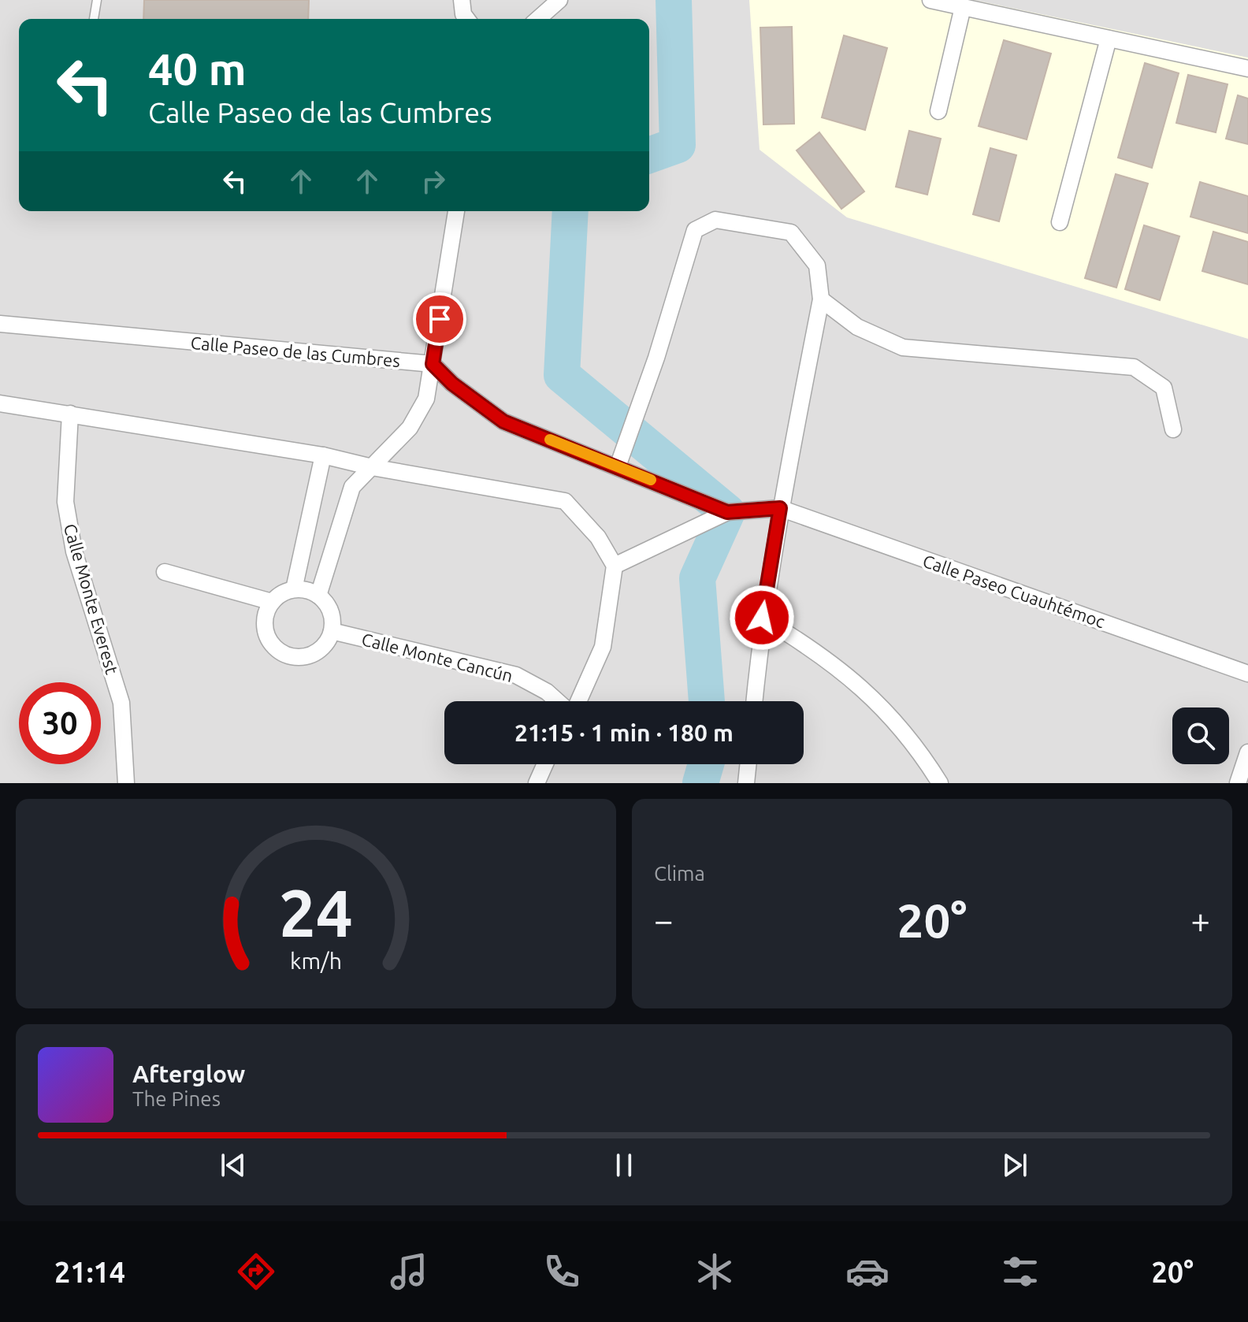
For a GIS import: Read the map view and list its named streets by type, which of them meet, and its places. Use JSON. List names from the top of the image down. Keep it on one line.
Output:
{"streets":{"street":["Calle Paseo de las Cumbres","Calle Paseo Cuauhtémoc","Calle Monte Everest","Calle Monte Cancún"]},"page":{"turn":["40 m","Calle Paseo de las Cumbres"],"limit":"30","trip":"21:15 · 1 min · 180 m","tile":"Clima","heat":["−","20°","+"],"song":["Afterglow","The Pines"],"tabs":["21:14","20°"],"gauge":["24","km/h"]}}
